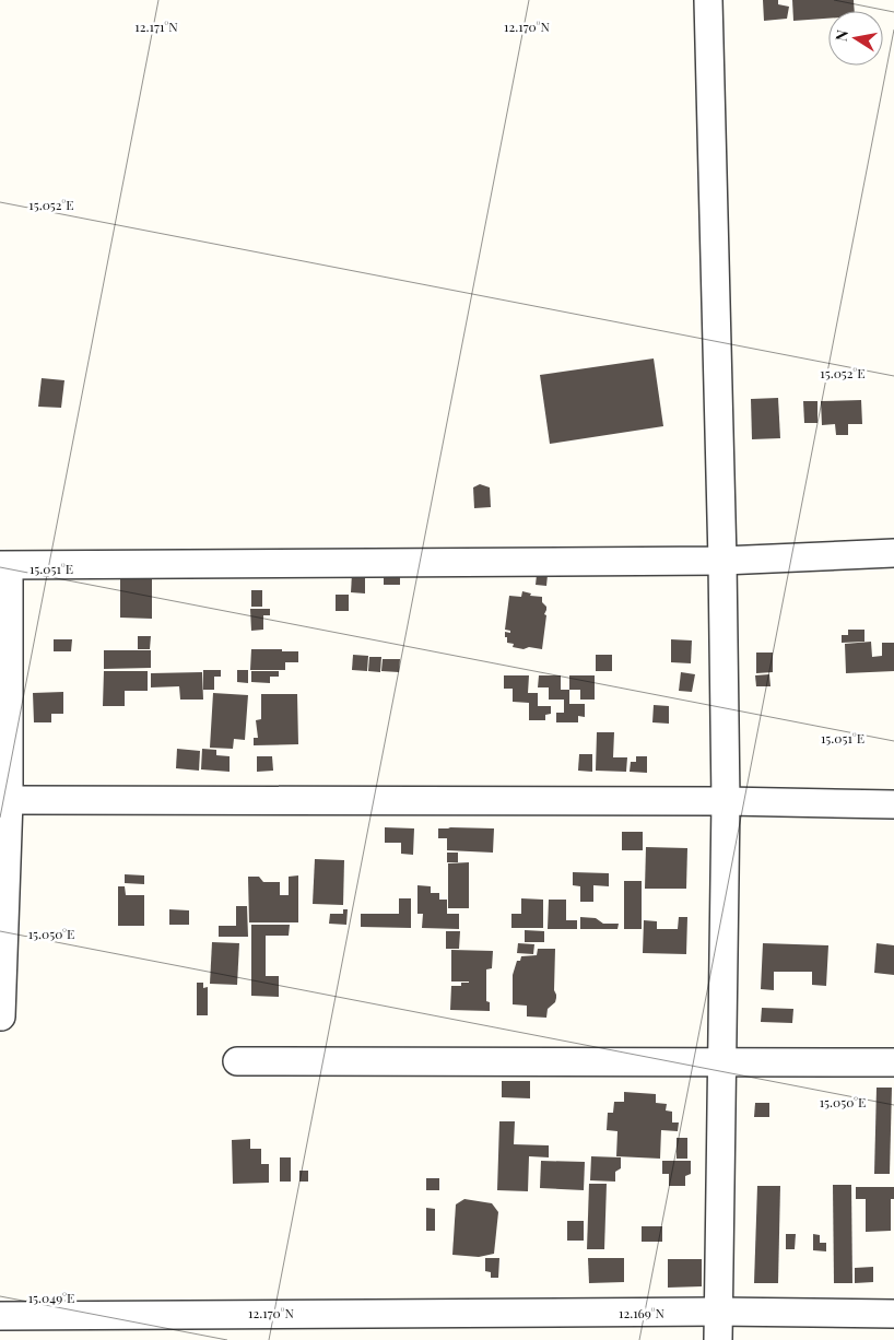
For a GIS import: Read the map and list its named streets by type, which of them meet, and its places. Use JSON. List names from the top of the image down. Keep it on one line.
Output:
{"north":"left","coordinates":["12.171°N","12.170°N","15.052°E","15.051°E","15.050°E","15.049°E","12.169°N"]}
